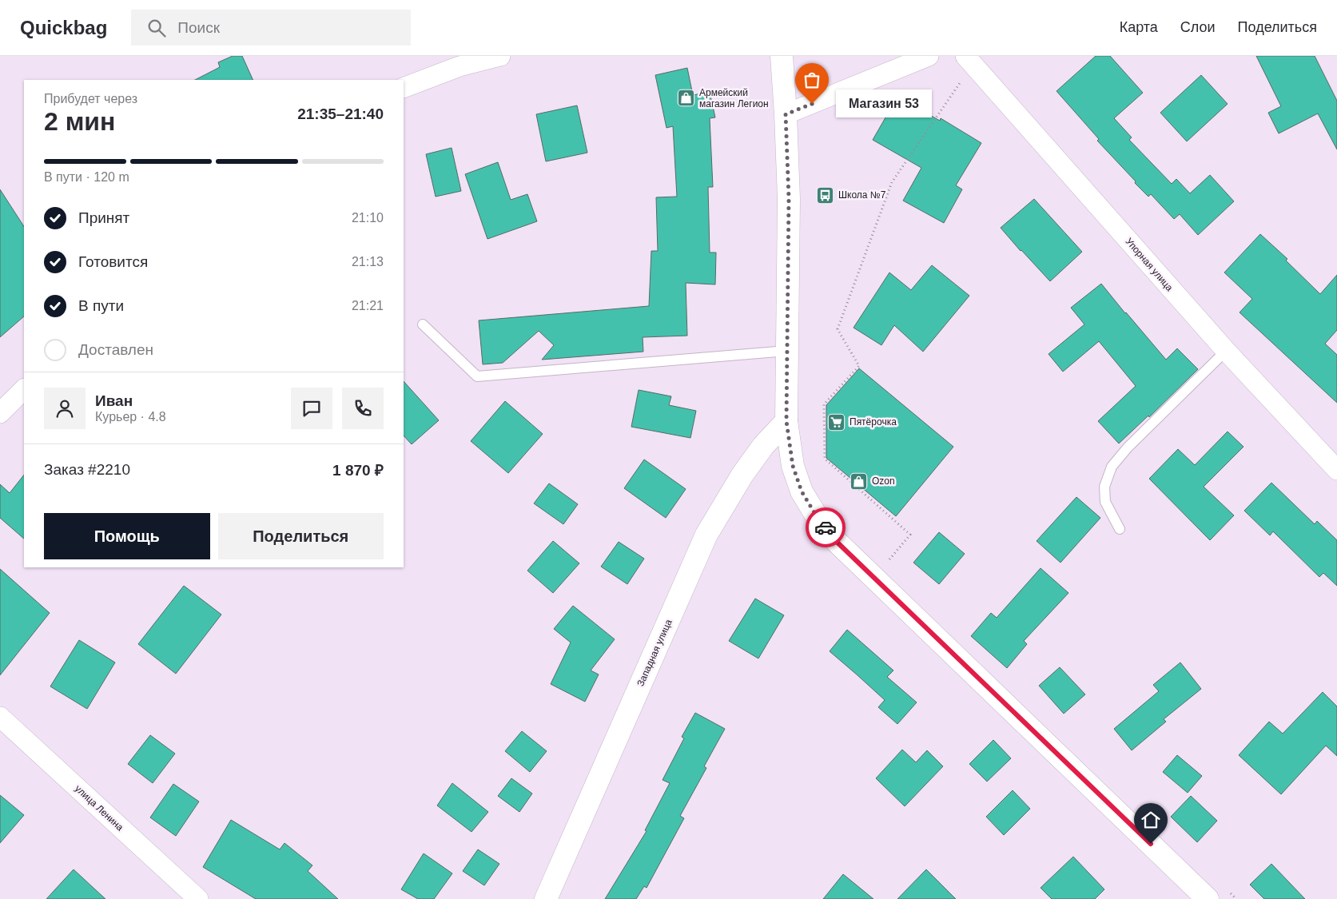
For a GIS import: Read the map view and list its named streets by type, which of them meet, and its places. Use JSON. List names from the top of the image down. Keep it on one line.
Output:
{"streets":{"main road":["Западная улица"],"street":["Упорная улица","улица Ленина"]},"places":{"shop":["Армейский магазин Легион","Ozon"],"other":["Магазин 53"],"bus stop":["Школа №7"],"supermarket":["Пятёрочка"]},"page":{"header":"Quickbag","search":"Поиск","nav":["Карта","Слои","Поделиться"],"heading":["2 мин","Прибудет через","21:35–21:40"],"panel":["Иван","Курьер · 4.8","Заказ #2210","1 870 ₽"],"bubble":"Магазин 53","bar":"В пути · 120 m","list":[["Принят","21:10"],["Готовится","21:13"],["В пути","21:21"],"Доставлен"],"buttons":["Помощь","Поделиться"]}}
